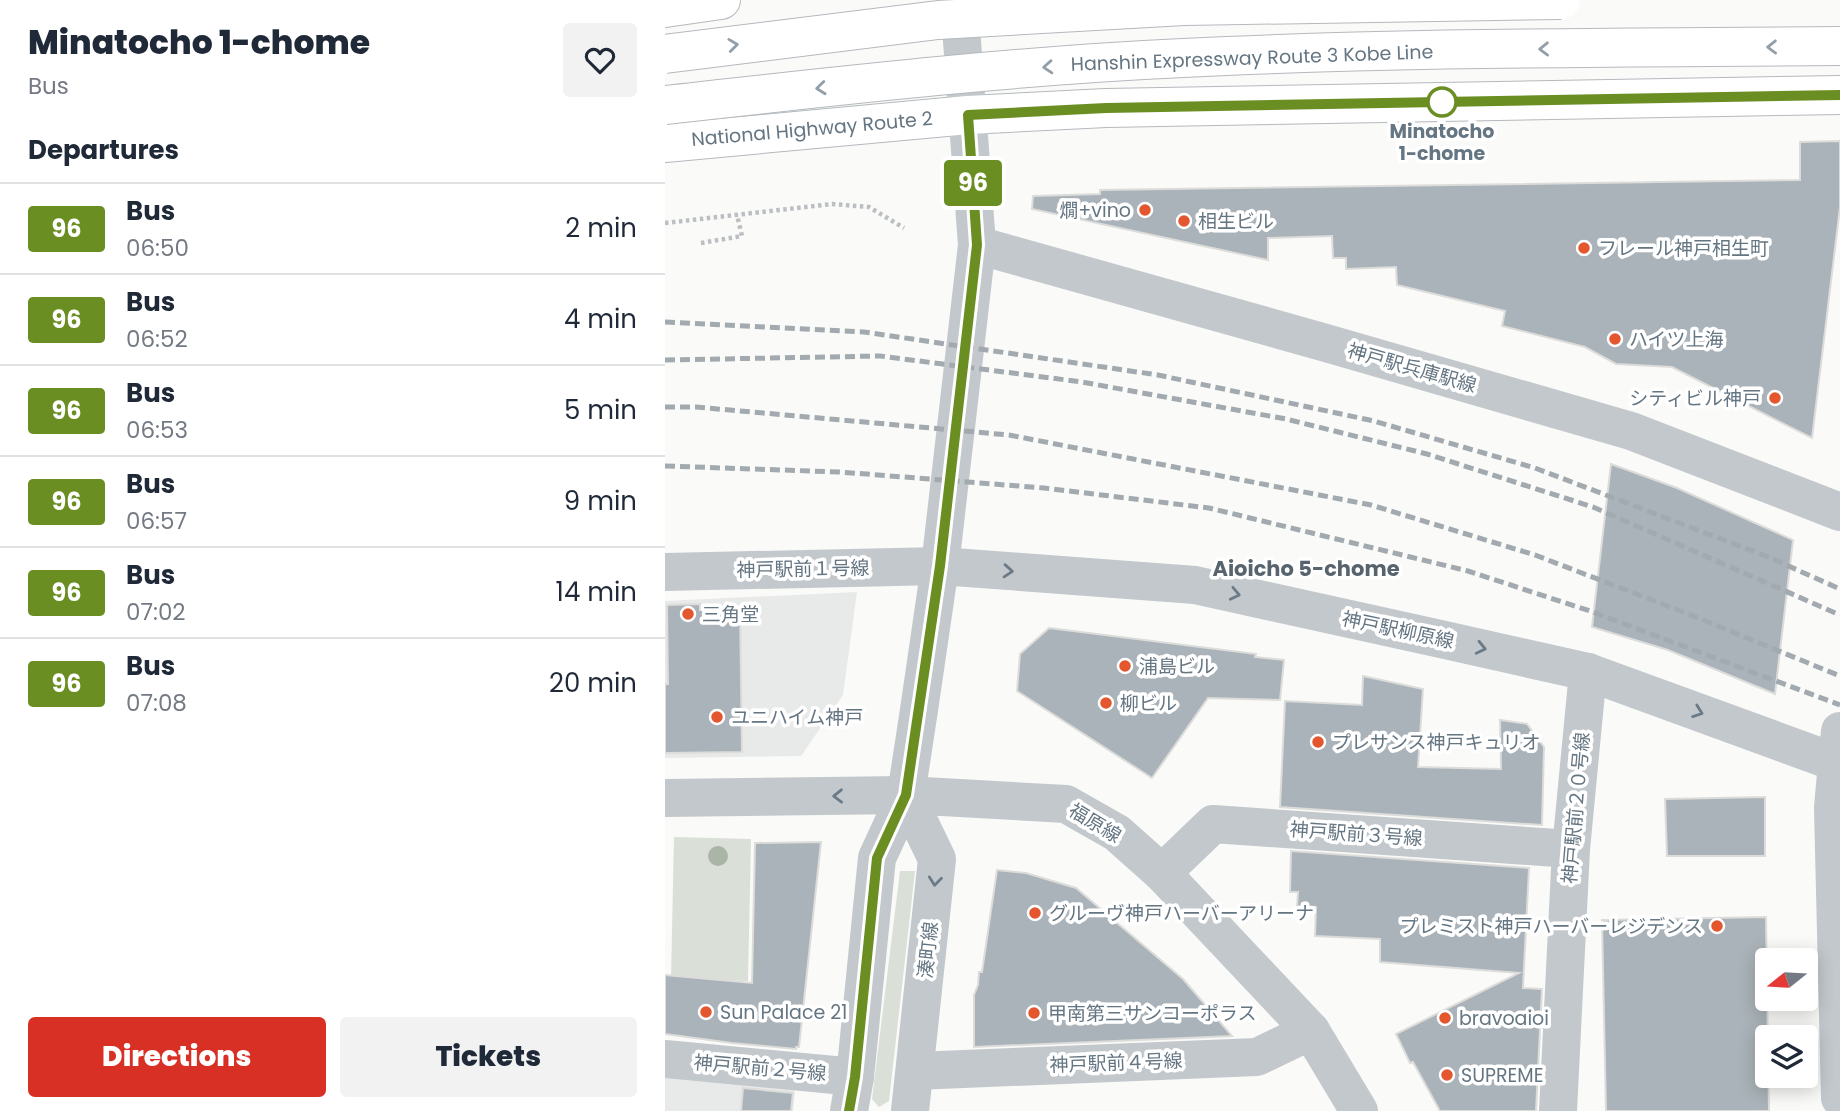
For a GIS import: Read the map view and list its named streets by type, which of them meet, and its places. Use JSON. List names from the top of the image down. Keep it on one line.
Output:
{"streets":{"highway":["Hanshin Expressway Route 3 Kobe Line","National Highway Route 2"],"street":["神戸駅兵庫駅線","神戸駅前１号線","神戸駅柳原線","神戸駅前２０号線","福原線","神戸駅前３号線","湊町線","神戸駅前４号線","神戸駅前２号線"]},"crossings":[["神戸駅前１号線","神戸駅柳原線"],["神戸駅柳原線","神戸駅前２０号線"],["神戸駅前２０号線","神戸駅前３号線"],["福原線","神戸駅前３号線"],["福原線","湊町線"],["福原線","神戸駅前４号線"],["湊町線","神戸駅前４号線"]],"one_way":["神戸駅柳原線"],"districts":["Aioicho 5-chome"],"places":["Minatocho 1-chome","燗+vino","相生ビル","フレール神戸相生町","ハイツ上海","シティビル神戸","三角堂","浦島ビル","柳ビル","ユニハイム神戸","プレサンス神戸キュリオ","グルーヴ神戸ハーバーアリーナ","プレミスト神戸ハーバーレジデンス","Sun Palace 21","甲南第三サンコーポラス","bravoaioi","SUPREME"],"lines":["bus line 96"],"north":"left","page":{"heading":[["Minatocho 1-chome","Bus"],"Departures"],"on_map":"96","list":[{"mark":"96","name":"Bus","note":"06:50","value":"2 min"},{"mark":"96","name":"Bus","note":"06:52","value":"4 min"},{"mark":"96","name":"Bus","note":"06:53","value":"5 min"},{"mark":"96","name":"Bus","note":"06:57","value":"9 min"},{"mark":"96","name":"Bus","note":"07:02","value":"14 min"},{"mark":"96","name":"Bus","note":"07:08","value":"20 min"}],"buttons":["Directions","Tickets"]}}
